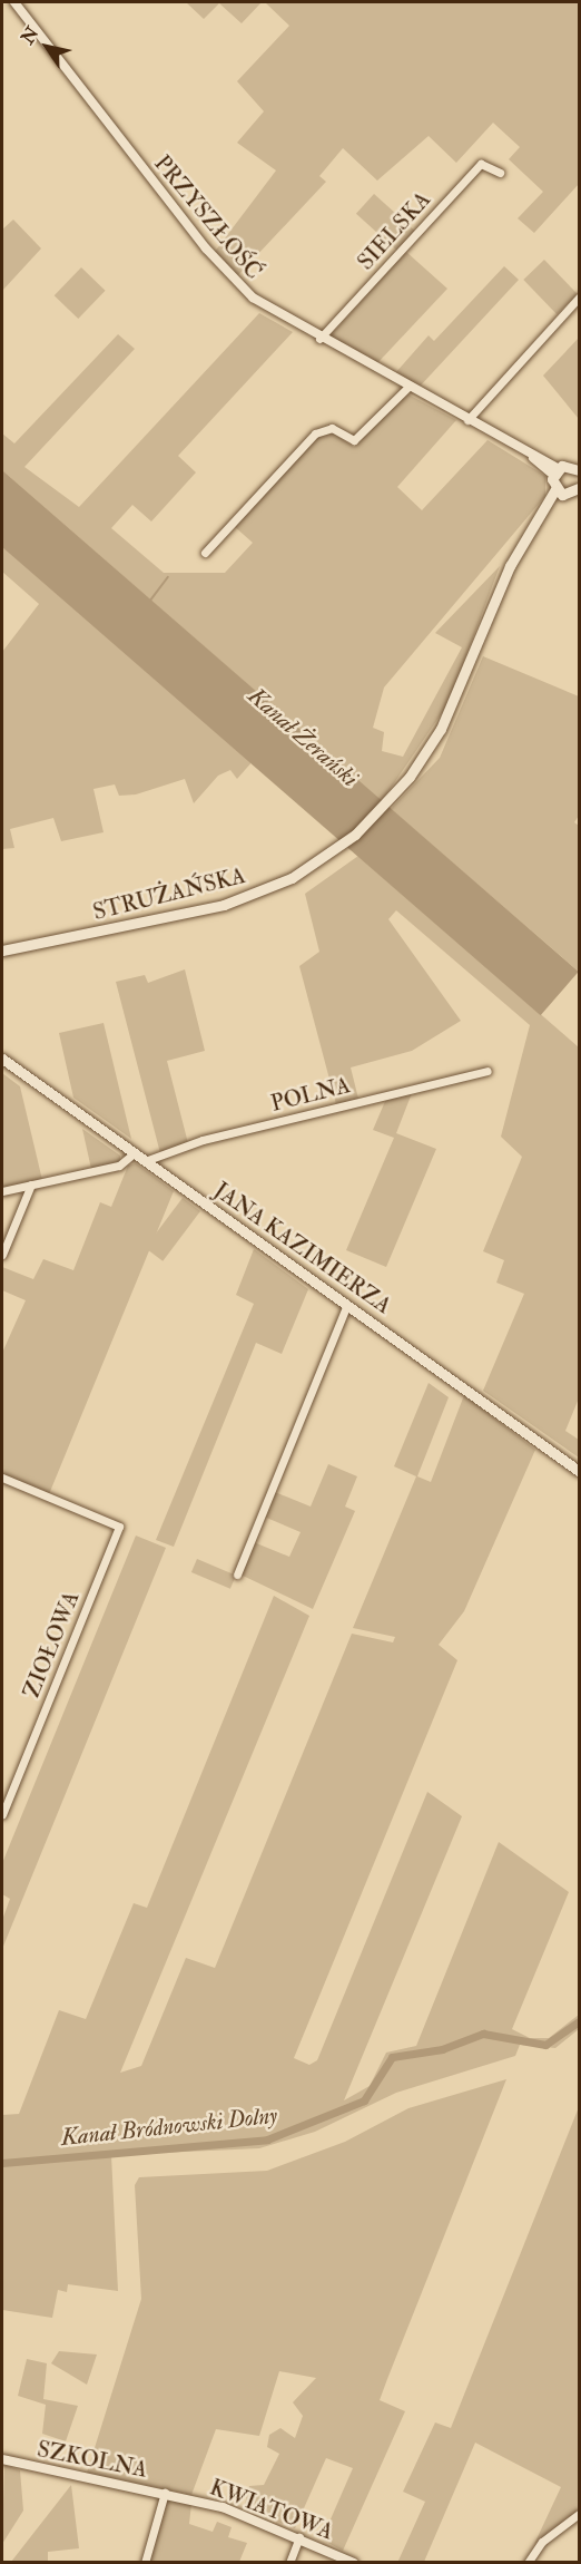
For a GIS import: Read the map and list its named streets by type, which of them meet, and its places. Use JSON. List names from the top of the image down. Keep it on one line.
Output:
{"streets":{"main road":["STRUŻAŃSKA","JANA KAZIMIERZA"],"street":["PRZYSZŁOŚĆ","SIELSKA","POLNA","ZIOŁOWA","SZKOLNA","KWIATOWA"]},"crossings":[["PRZYSZŁOŚĆ","SIELSKA"],["POLNA","JANA KAZIMIERZA"],["SZKOLNA","KWIATOWA"]],"water":["Kanał Żerański","Kanał Bródnowski Dolny"],"north":"top left"}
